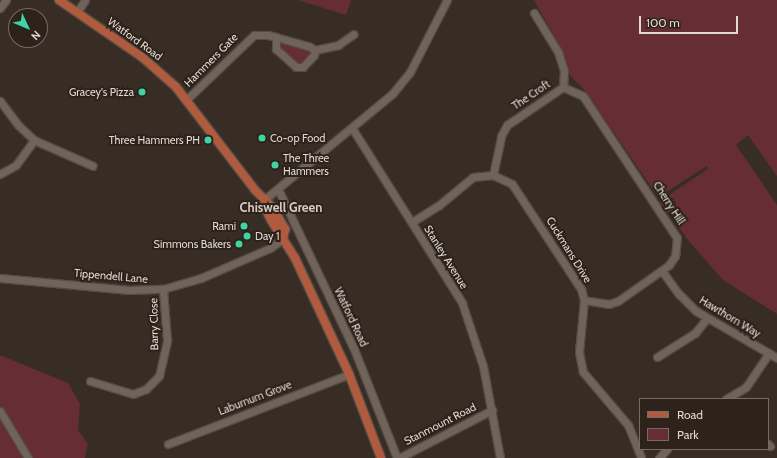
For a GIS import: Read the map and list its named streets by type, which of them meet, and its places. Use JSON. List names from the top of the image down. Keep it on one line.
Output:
{"streets":{"main road":["Watford Road"],"street":["Hammers Gate","The Croft","Cherry Hill","Cuckmans Drive","Stanley Avenue","Tippendell Lane","Hawthorn Way","Barry Close","Laburnum Grove","Stanmount Road"]},"crossings":[["Watford Road","Hammers Gate"],["Watford Road","Tippendell Lane"],["Watford Road","Laburnum Grove"],["Watford Road","Stanmount Road"],["The Croft","Cherry Hill"],["The Croft","Cuckmans Drive"],["Cherry Hill","Cuckmans Drive"],["Cherry Hill","Hawthorn Way"],["Stanley Avenue","Stanmount Road"],["Tippendell Lane","Barry Close"]],"districts":["Chiswell Green"],"places":["Gracey's Pizza","Co-op Food","Three Hammers PH","The Three Hammers","Rami","Day 1","Simmons Bakers"],"legend":["Road","Park"],"scale_bar":"100 m","north":"bottom right"}
